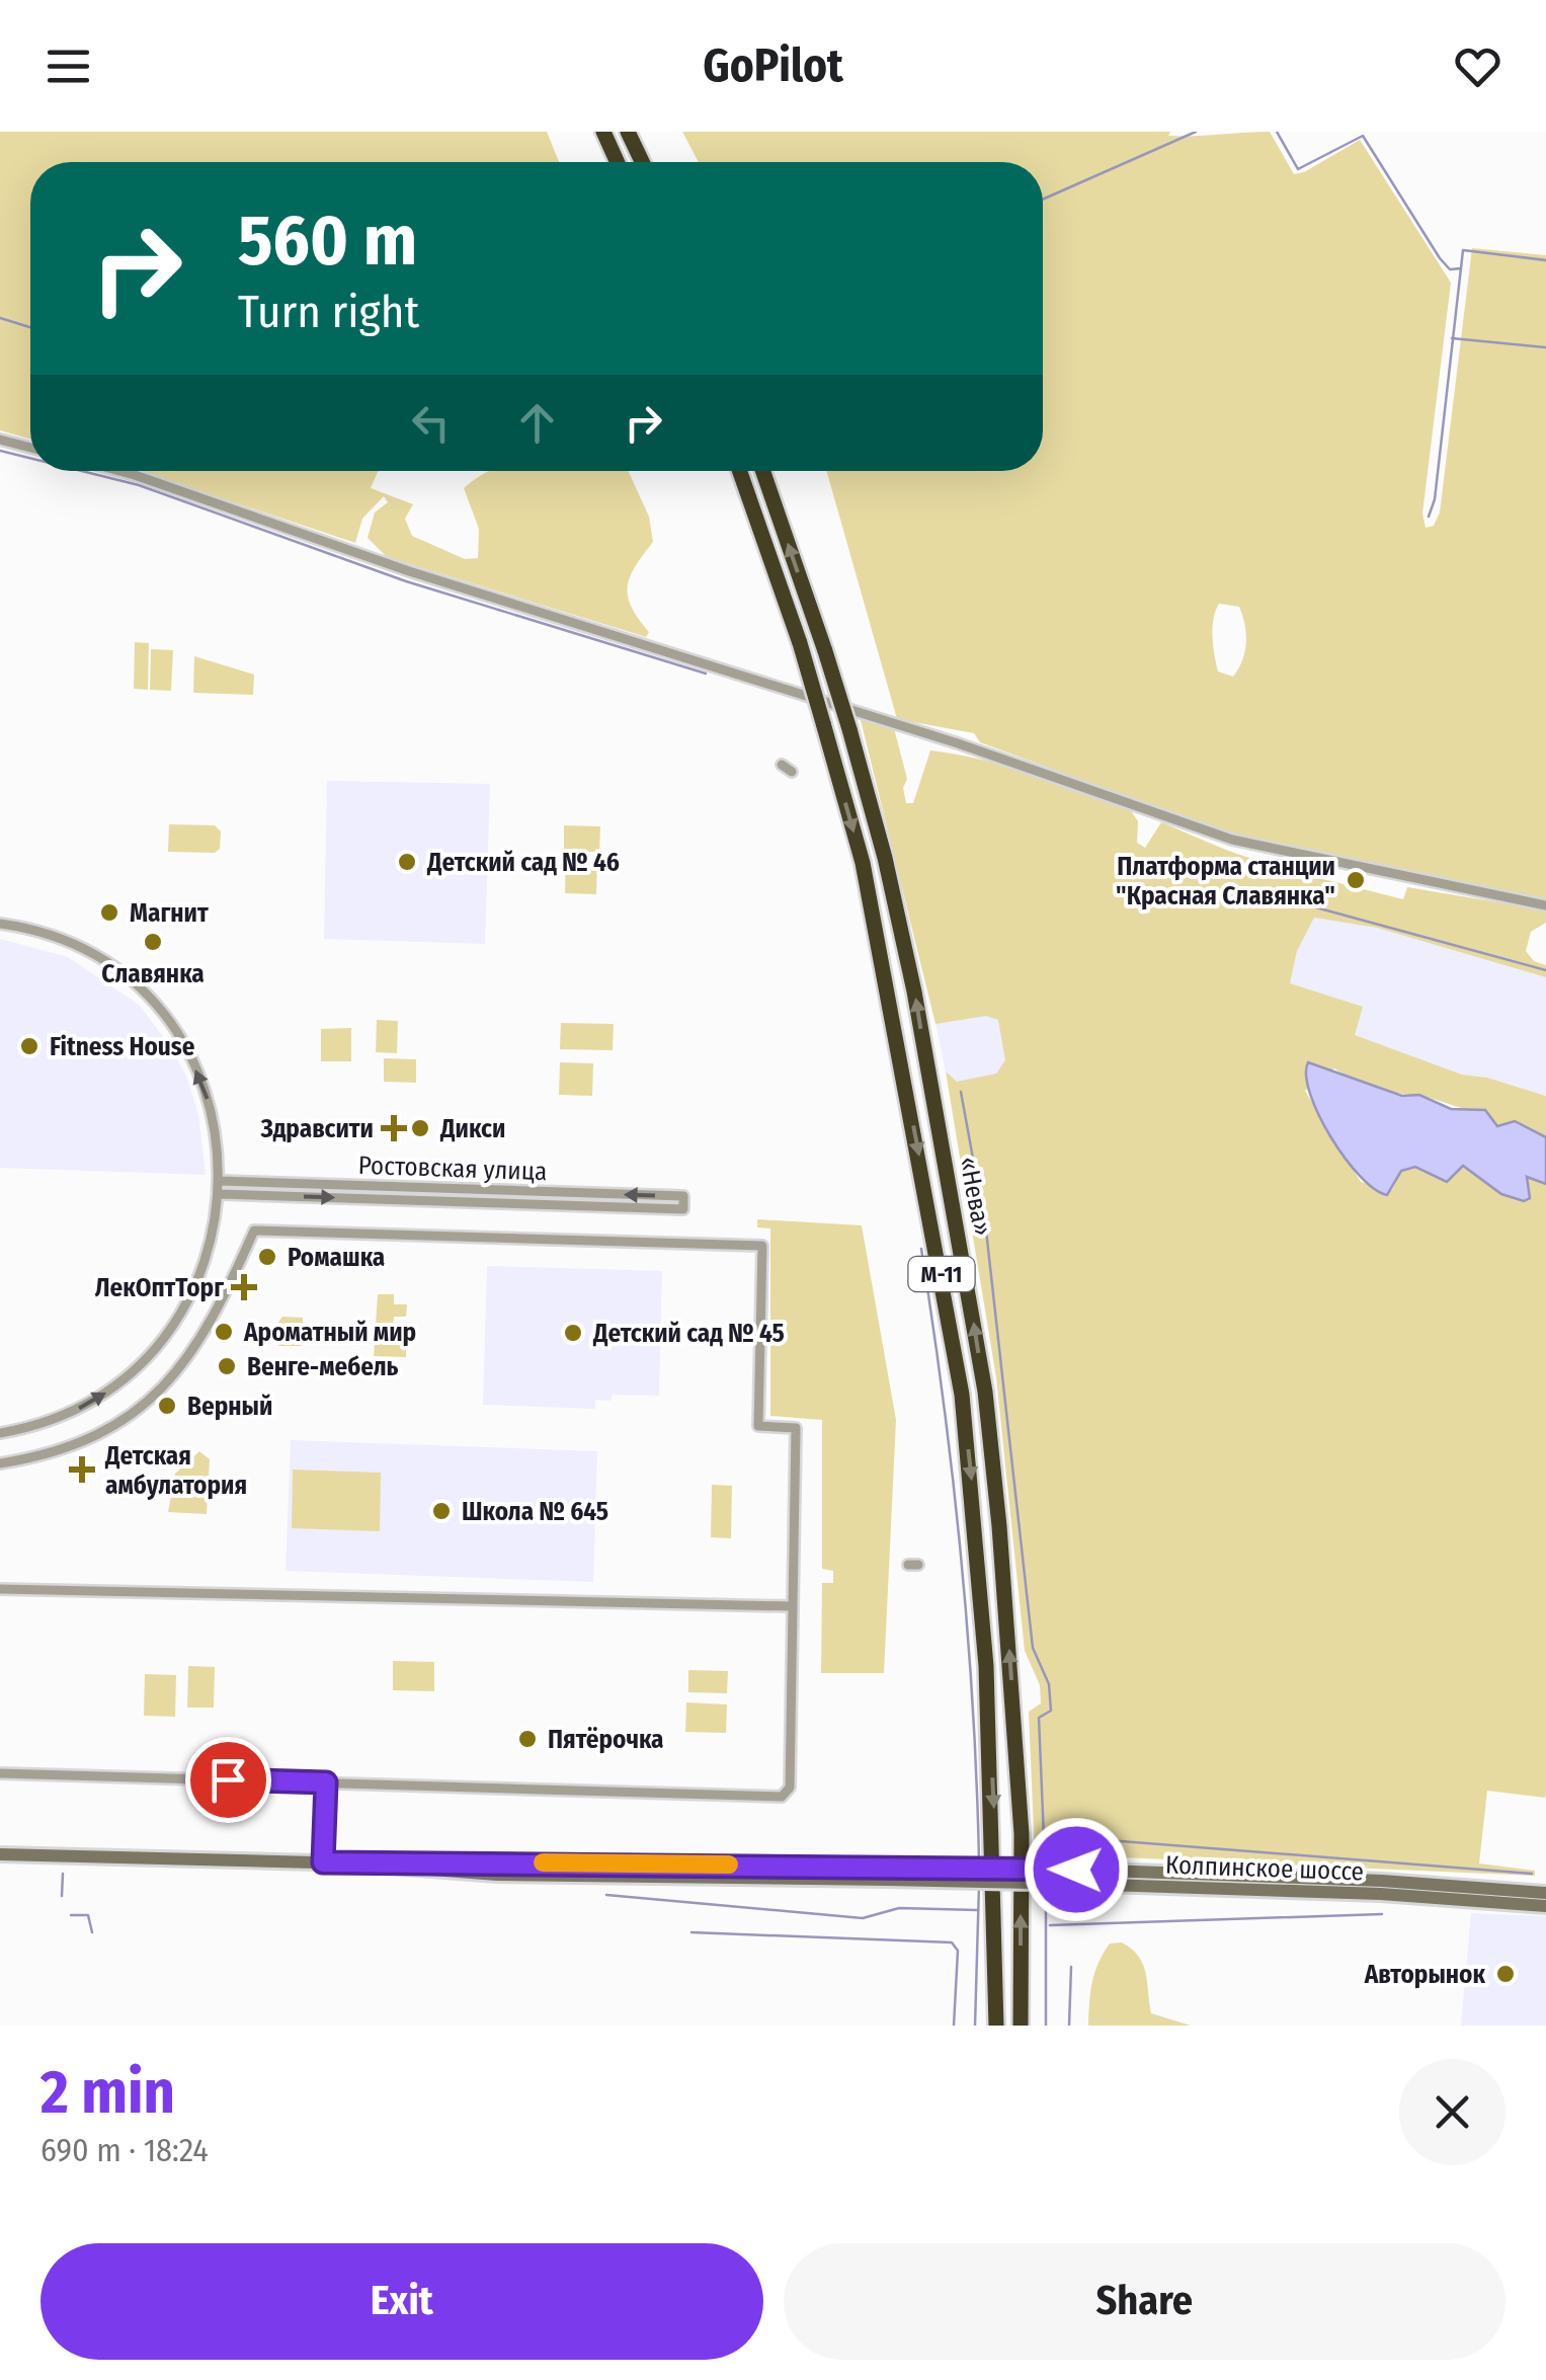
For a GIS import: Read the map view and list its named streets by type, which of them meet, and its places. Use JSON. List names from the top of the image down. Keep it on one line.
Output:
{"streets":{"highway":["«Нева»","М-11"],"main road":["Колпинское шоссе"],"street":["Ростовская улица"]},"places":{"other":["Детский сад № 46","Платформа станции \"Красная Славянка\"","Магнит","Славянка","Fitness House","Дикси","Ромашка","Ароматный мир","Детский сад № 45","Венге-мебель","Верный","Школа № 645","Пятёрочка","Авторынок"],"health":["Здравсити","ЛекОптТорг","Детская амбулатория"]},"page":{"header":"GoPilot","turn":["560 m","Turn right"],"heading":["2 min","690 m · 18:24"],"buttons":["Exit","Share"]}}
